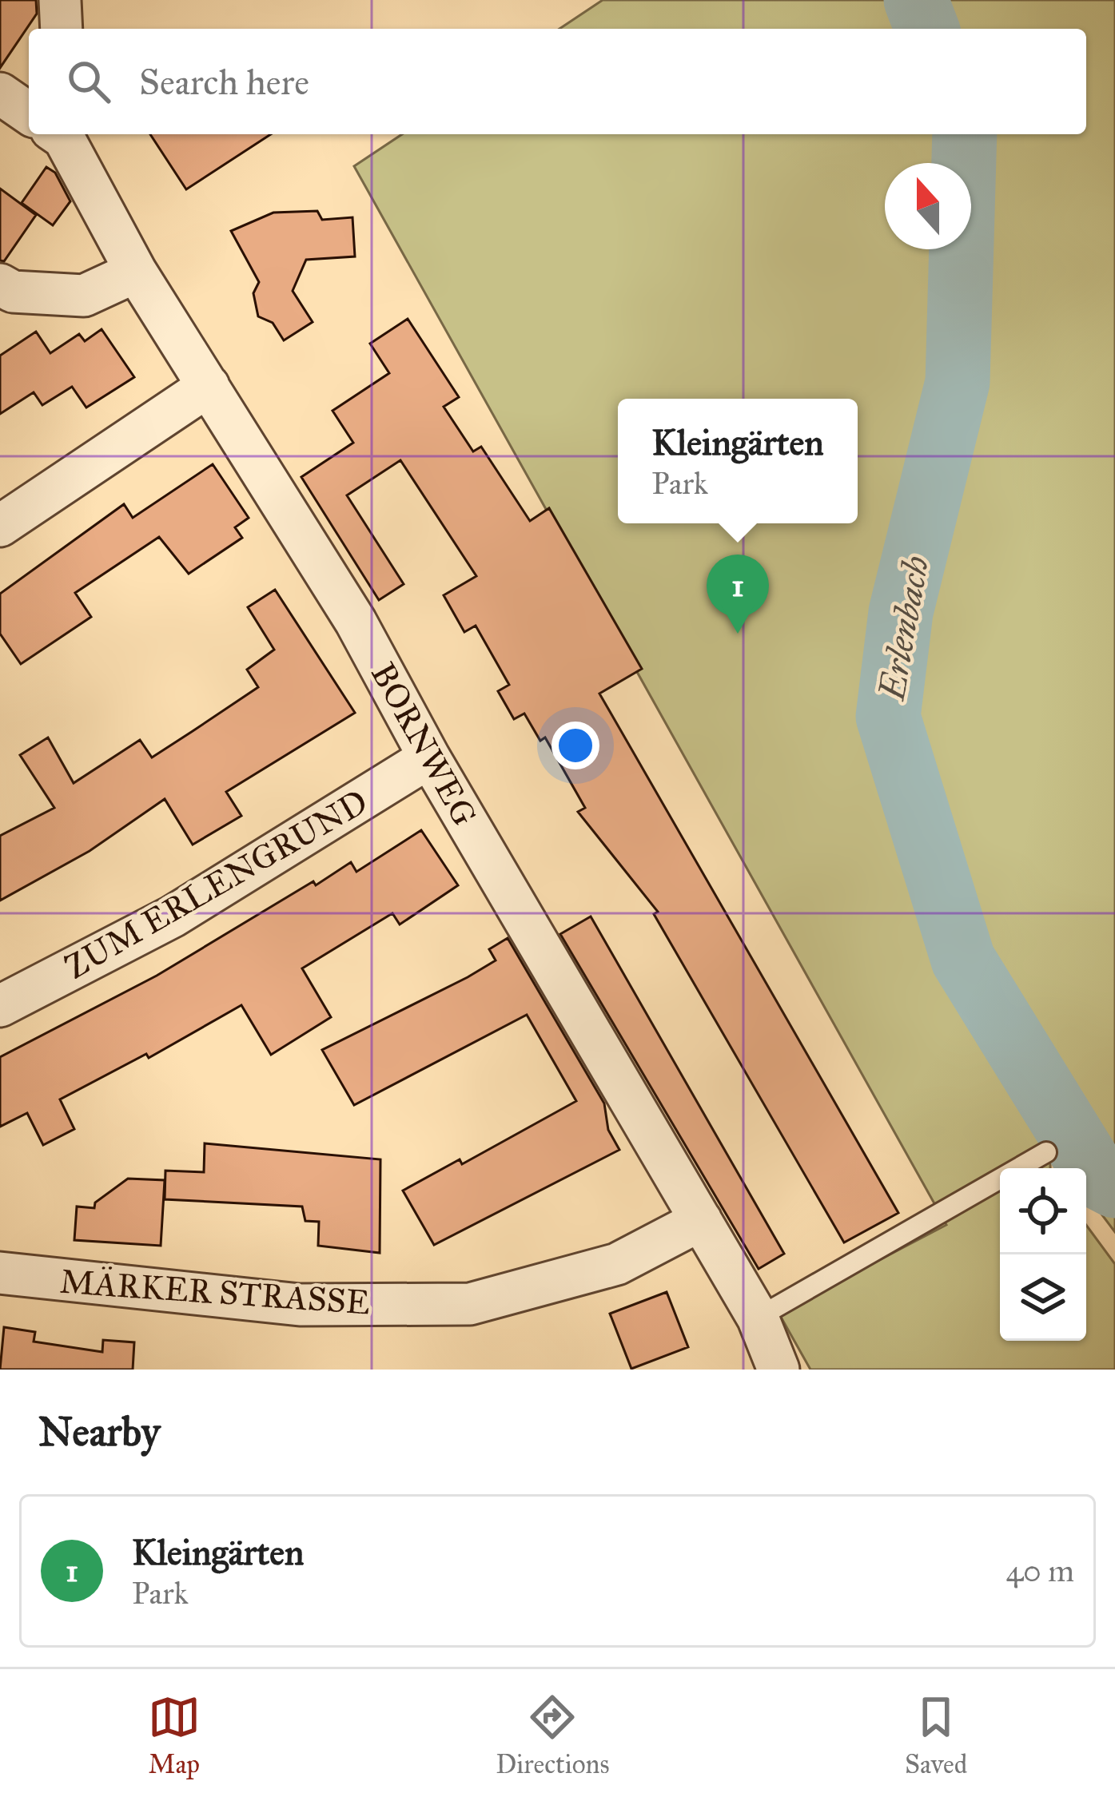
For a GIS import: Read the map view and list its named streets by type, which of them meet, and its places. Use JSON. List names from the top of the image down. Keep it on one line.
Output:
{"streets":{"street":["BORNWEG","ZUM ERLENGRUND","MÄRKER STRASSE"]},"crossings":[["BORNWEG","ZUM ERLENGRUND"],["BORNWEG","MÄRKER STRASSE"]],"water":["Erlenbach"],"north":"top","page":{"search":"Search here","popup":["Kleingärten","Park"],"pins":"1","heading":"Nearby","list":[{"mark":"1","name":"Kleingärten","note":"Park","value":"40 m"}],"nav":["Map","Directions","Saved"]}}
